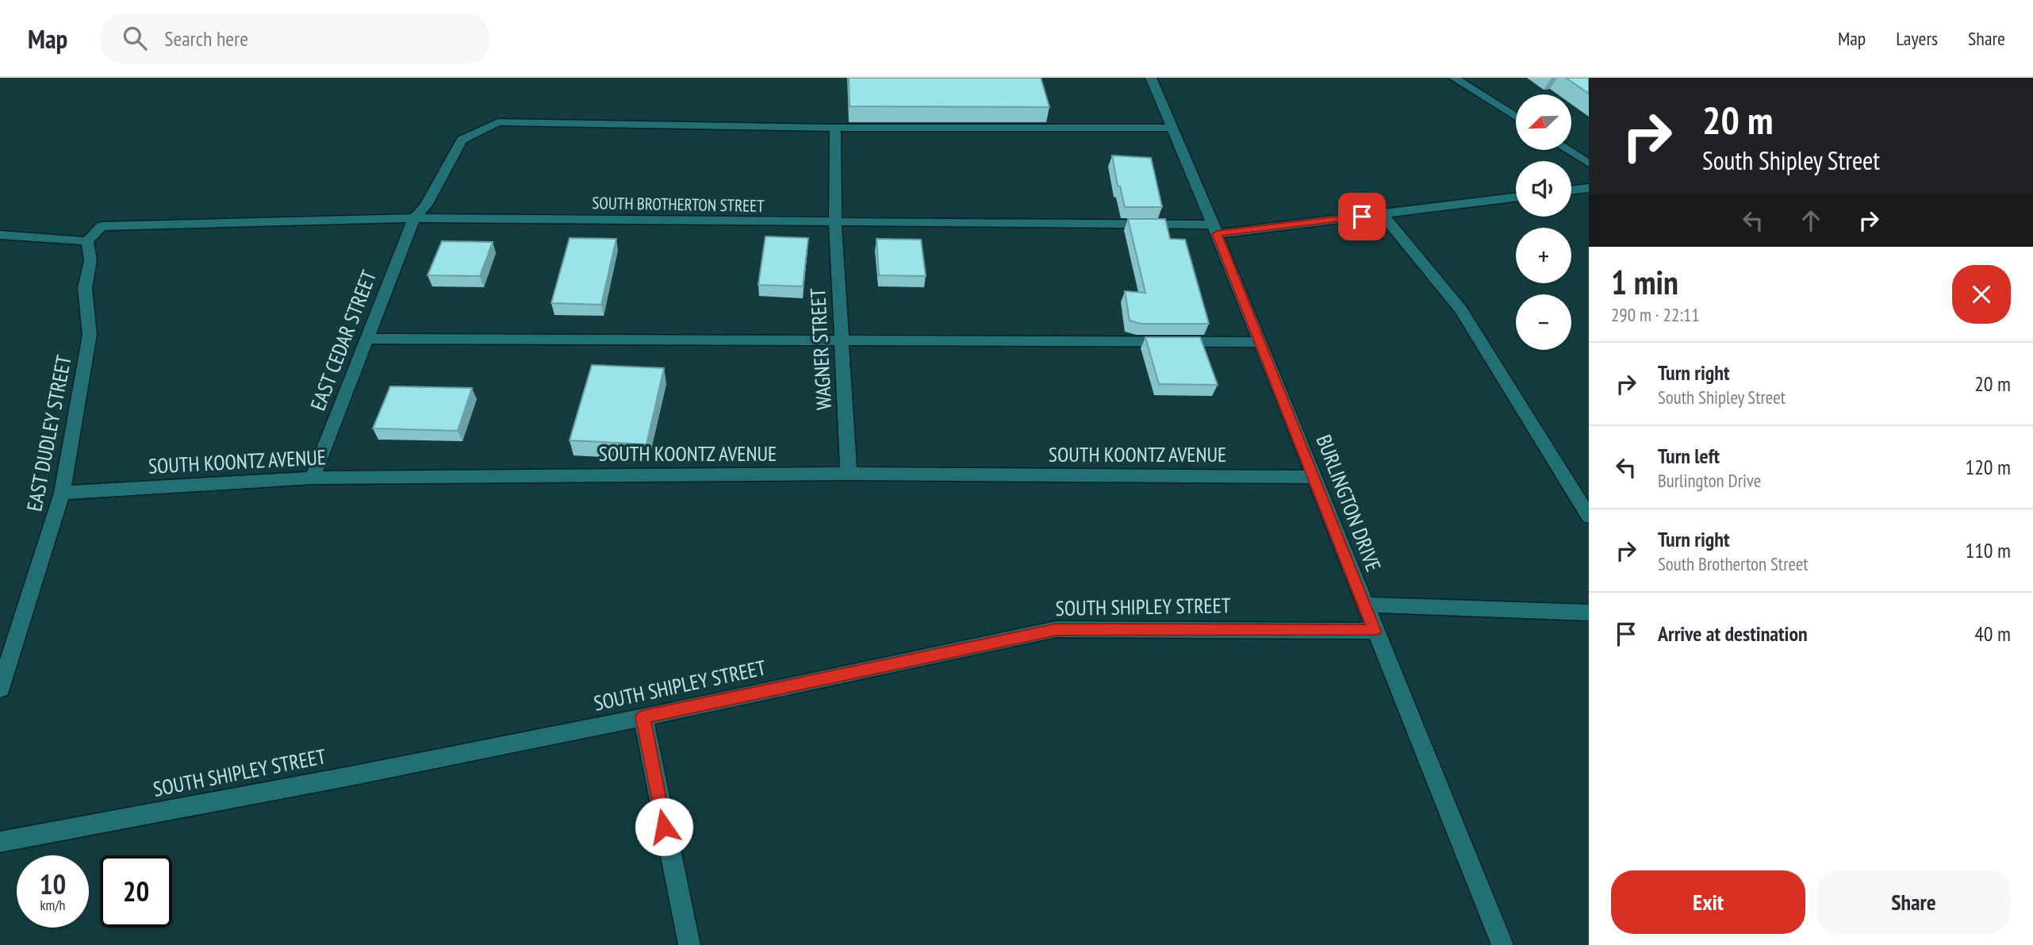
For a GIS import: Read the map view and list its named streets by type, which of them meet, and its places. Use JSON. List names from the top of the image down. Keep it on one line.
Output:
{"streets":{"street":["SOUTH BROTHERTON STREET","EAST CEDAR STREET","WAGNER STREET","EAST DUDLEY STREET","SOUTH KOONTZ AVENUE","BURLINGTON DRIVE","SOUTH SHIPLEY STREET"]},"crossings":[["SOUTH BROTHERTON STREET","EAST CEDAR STREET"],["SOUTH BROTHERTON STREET","WAGNER STREET"],["SOUTH BROTHERTON STREET","EAST DUDLEY STREET"],["SOUTH BROTHERTON STREET","BURLINGTON DRIVE"],["EAST CEDAR STREET","WAGNER STREET"],["EAST CEDAR STREET","SOUTH KOONTZ AVENUE"],["EAST CEDAR STREET","BURLINGTON DRIVE"],["WAGNER STREET","SOUTH KOONTZ AVENUE"],["EAST DUDLEY STREET","SOUTH KOONTZ AVENUE"],["SOUTH KOONTZ AVENUE","BURLINGTON DRIVE"],["BURLINGTON DRIVE","SOUTH SHIPLEY STREET"]],"north":"bottom left","page":{"header":"Map","search":"Search here","nav":["Map","Layers","Share"],"turn":["20 m","South Shipley Street"],"map_buttons":["+","−"],"heading":["1 min","290 m · 22:11"],"list":[{"name":"Turn right","note":"South Shipley Street","value":"20 m"},{"name":"Turn left","note":"Burlington Drive","value":"120 m"},{"name":"Turn right","note":"South Brotherton Street","value":"110 m"},{"name":"Arrive at destination","value":"40 m"}],"speed":"10 km/h","limit":"20","buttons":["Exit","Share"]}}
